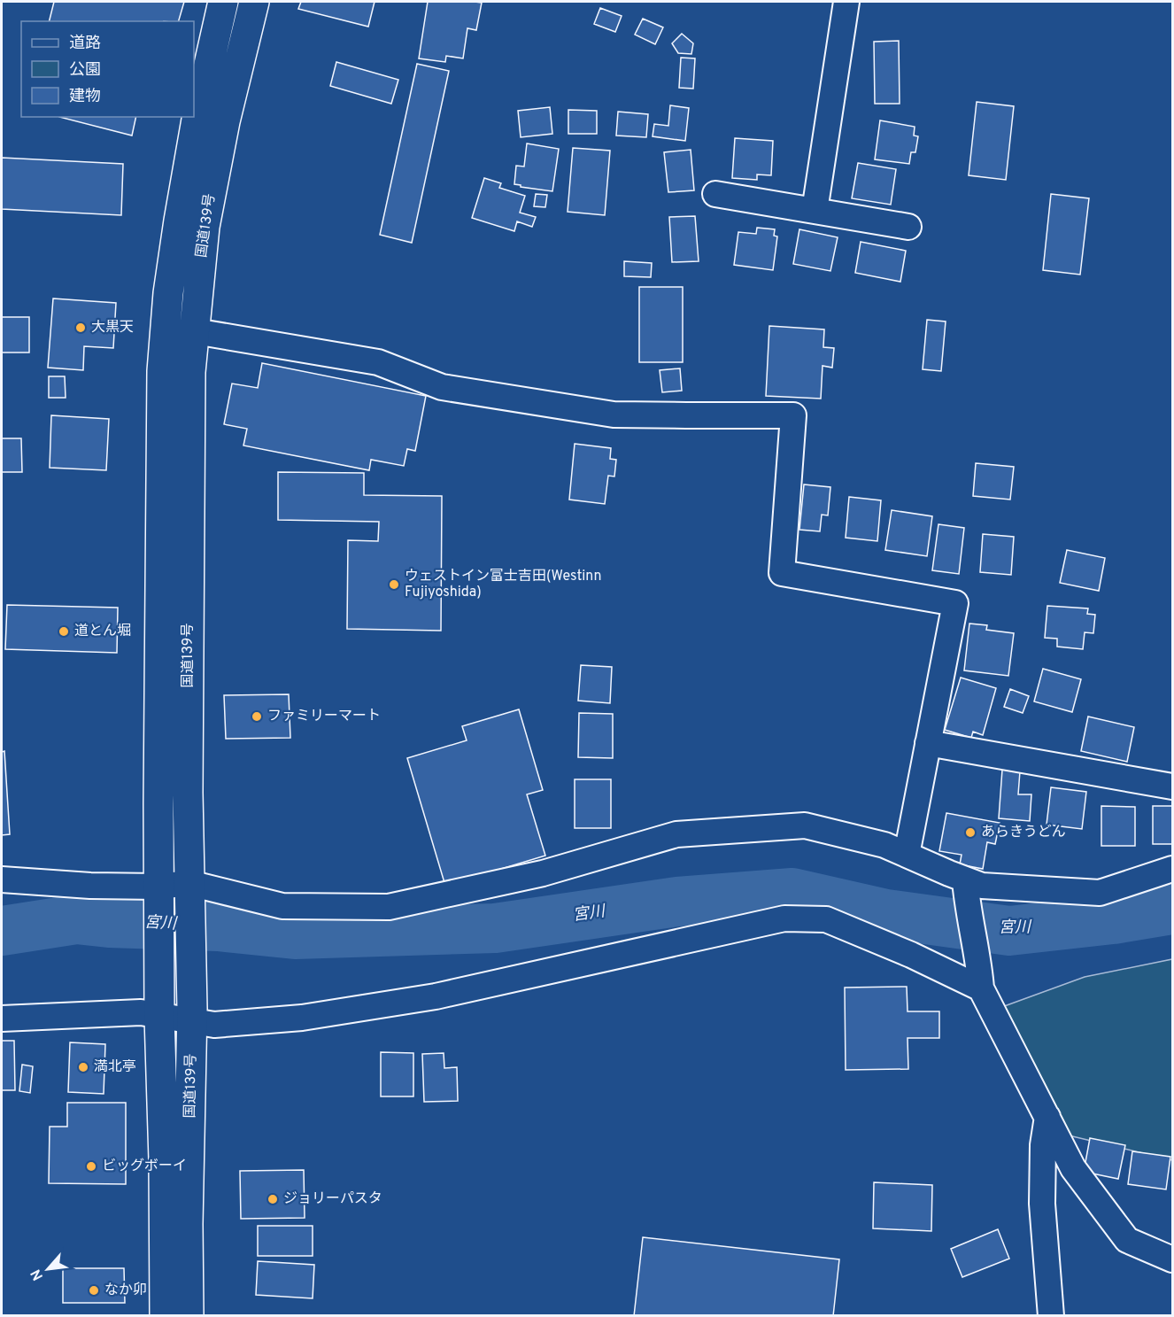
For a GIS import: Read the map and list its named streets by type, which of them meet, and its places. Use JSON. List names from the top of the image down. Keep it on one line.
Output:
{"streets":{"highway":["国道139号"]},"water":["宮川"],"places":["大黒天","ウェストイン富士吉田(Westinn Fujiyoshida)","道とん堀","ファミリーマート","あらきうどん","満北亭","ビッグボーイ","ジョリーパスタ","なか卯"],"legend":["道路","公園","建物"],"north":"bottom left"}
